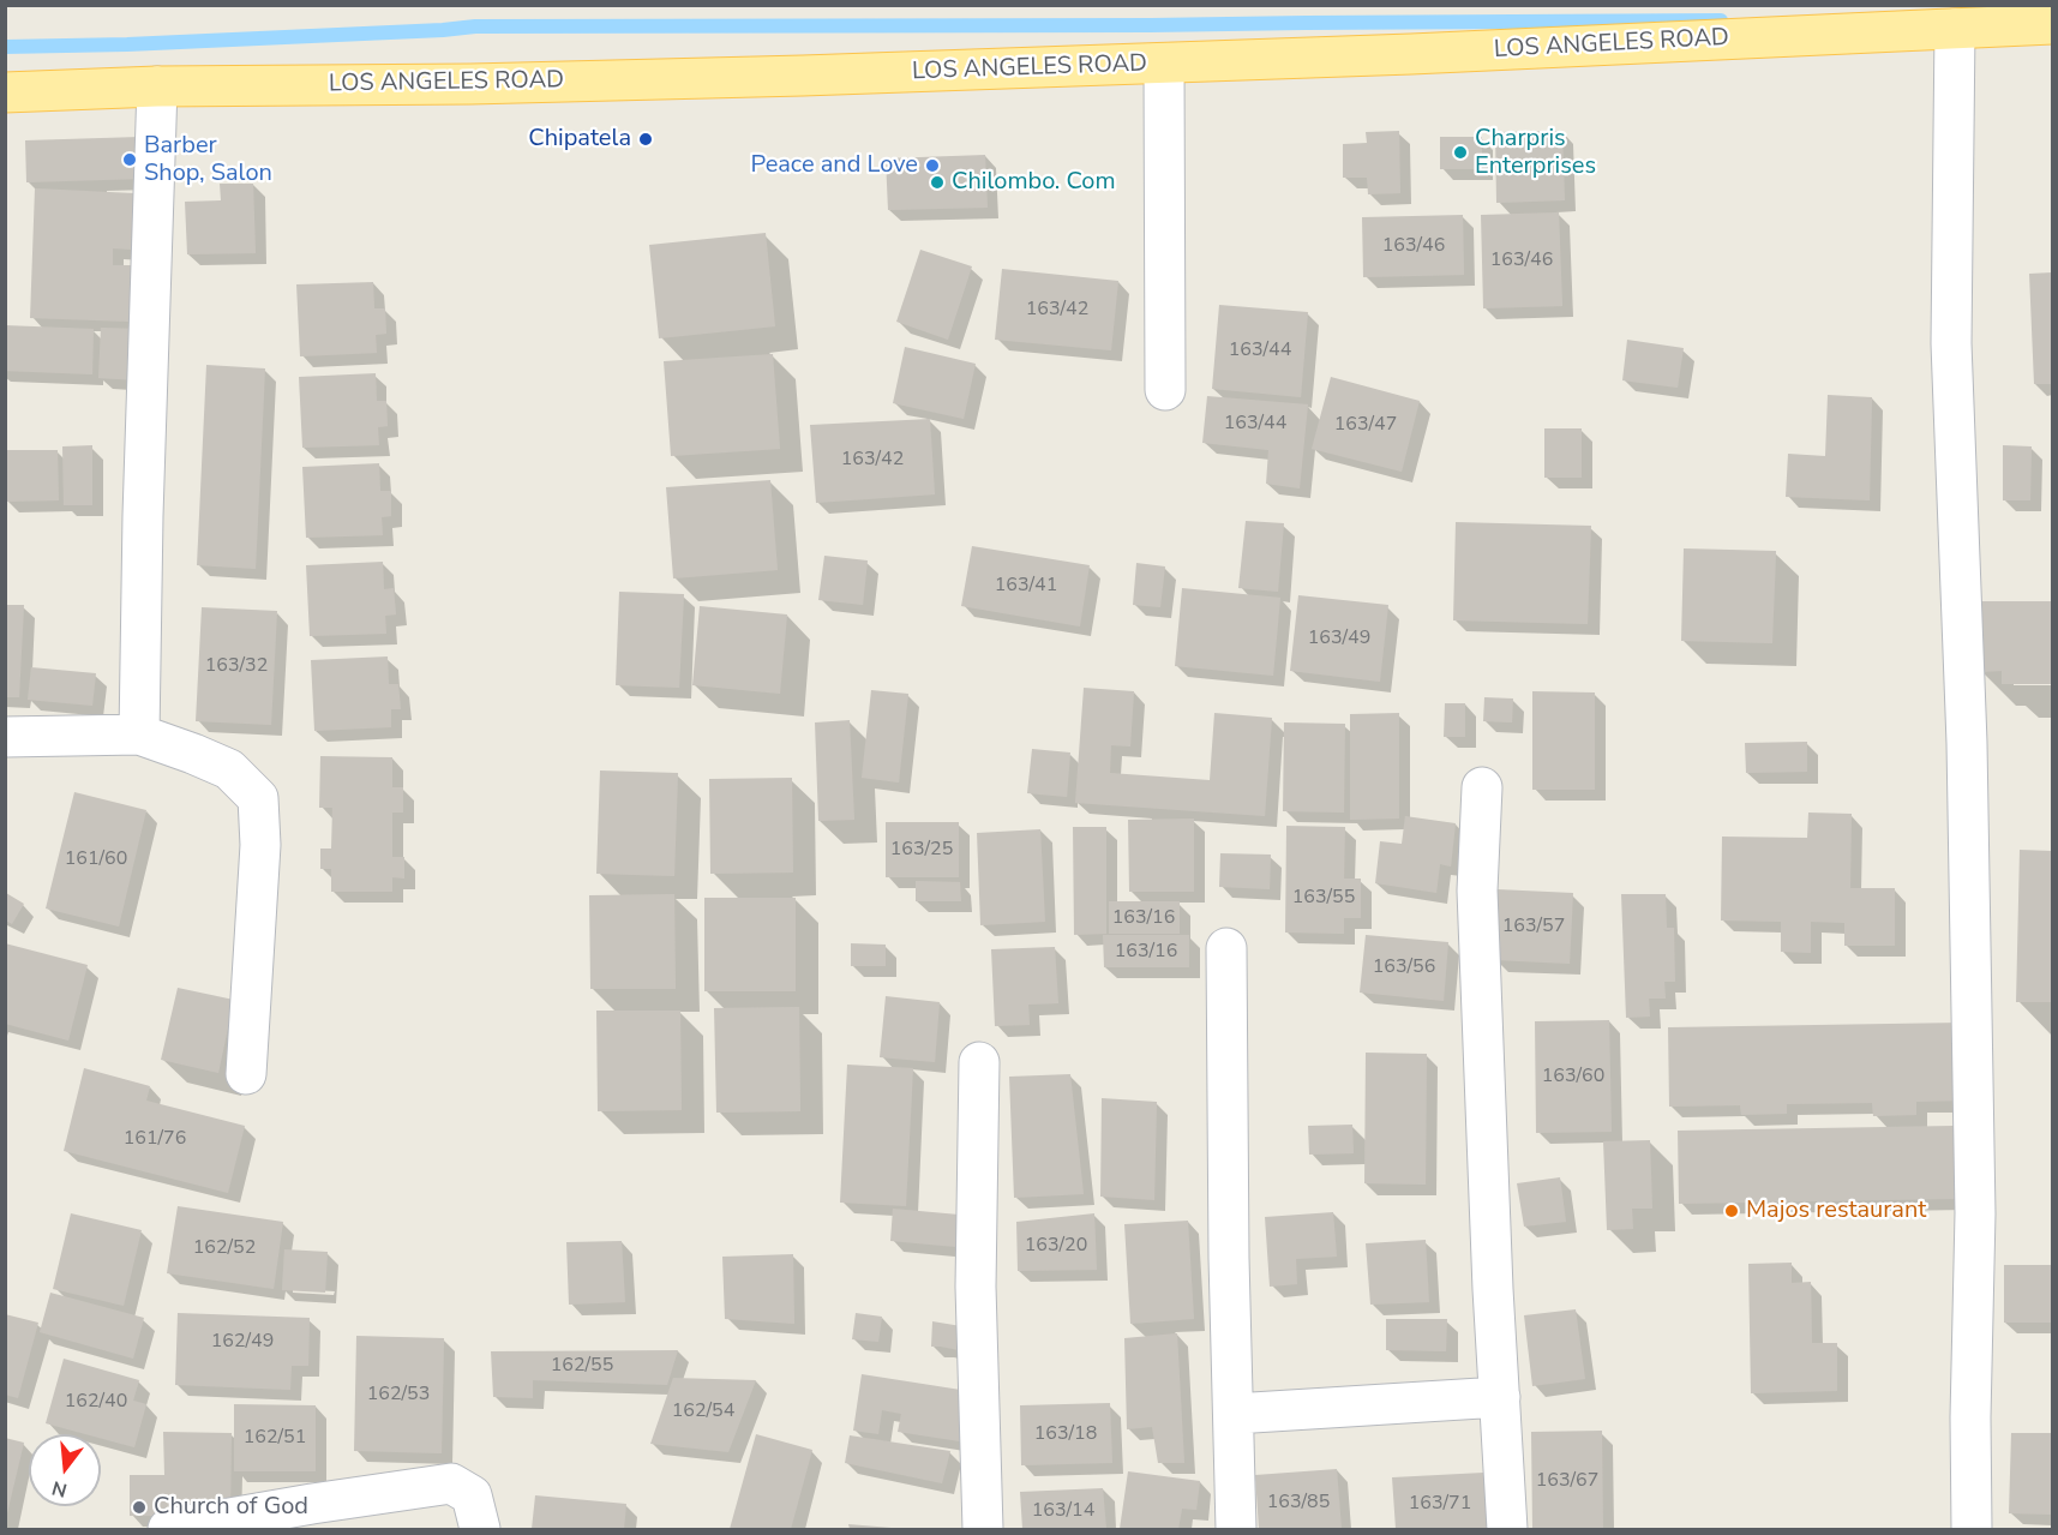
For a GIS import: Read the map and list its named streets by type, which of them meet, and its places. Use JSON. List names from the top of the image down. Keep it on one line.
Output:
{"streets":{"main road":["LOS ANGELES ROAD"]},"places":["Chipatela","Charpris Enterprises","Barber Shop, Salon","Peace and Love","Chilombo. Com","Majos restaurant","Church of God"],"house_numbers":["163/46","163/46","163/42","163/44","163/44","163/47","163/42","163/41","163/49","163/32","163/25","161/60","163/55","163/16","163/57","163/16","163/56","163/60","161/76","163/20","162/52","162/49","162/55","162/53","162/40","162/54","163/18","162/51","163/67","163/85","163/71","163/14"],"north":"bottom"}
